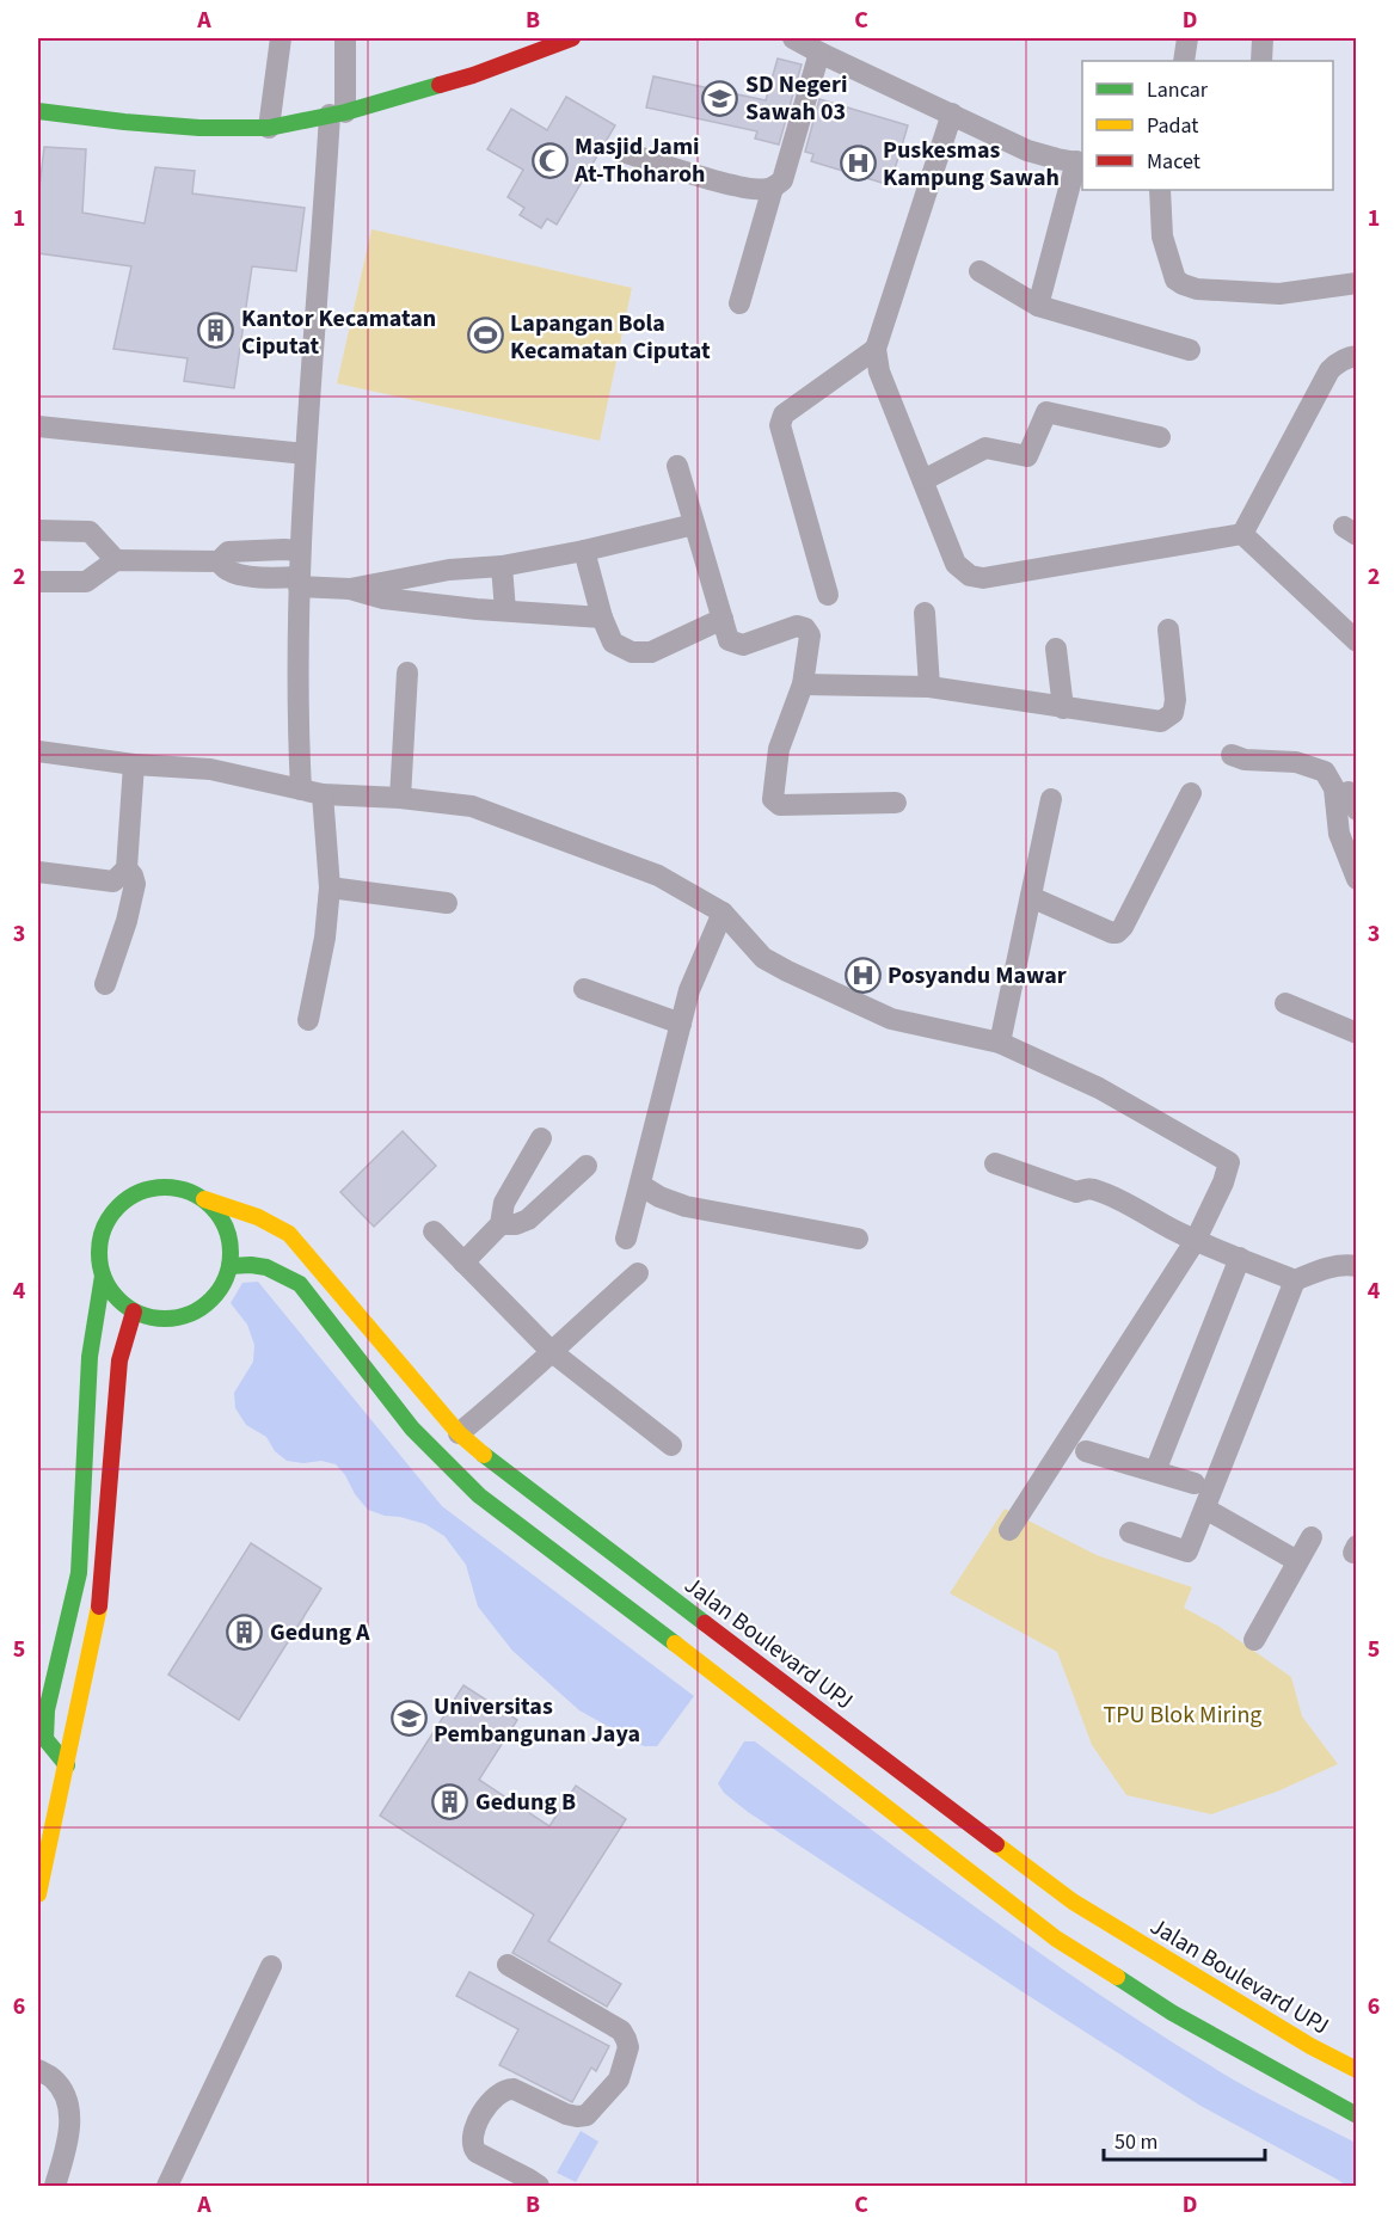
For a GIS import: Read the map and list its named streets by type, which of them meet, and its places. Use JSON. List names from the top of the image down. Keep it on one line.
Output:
{"streets":{"street":["Jalan Boulevard UPJ"]},"parks":["TPU Blok Miring"],"places":{"school or university":["SD Negeri Sawah 03","Universitas Pembangunan Jaya"],"mosque":["Masjid Jami At-Thoharoh"],"hospital":["Puskesmas Kampung Sawah","Posyandu Mawar"],"building":["Kantor Kecamatan Ciputat","Gedung A","Gedung B"],"sports":["Lapangan Bola Kecamatan Ciputat"]},"legend":["Lancar","Padat","Macet"],"scale_bar":"50 m","grid":{"columns":["A","B","C","D"],"rows":["1","2","3","4","5","6"]}}
